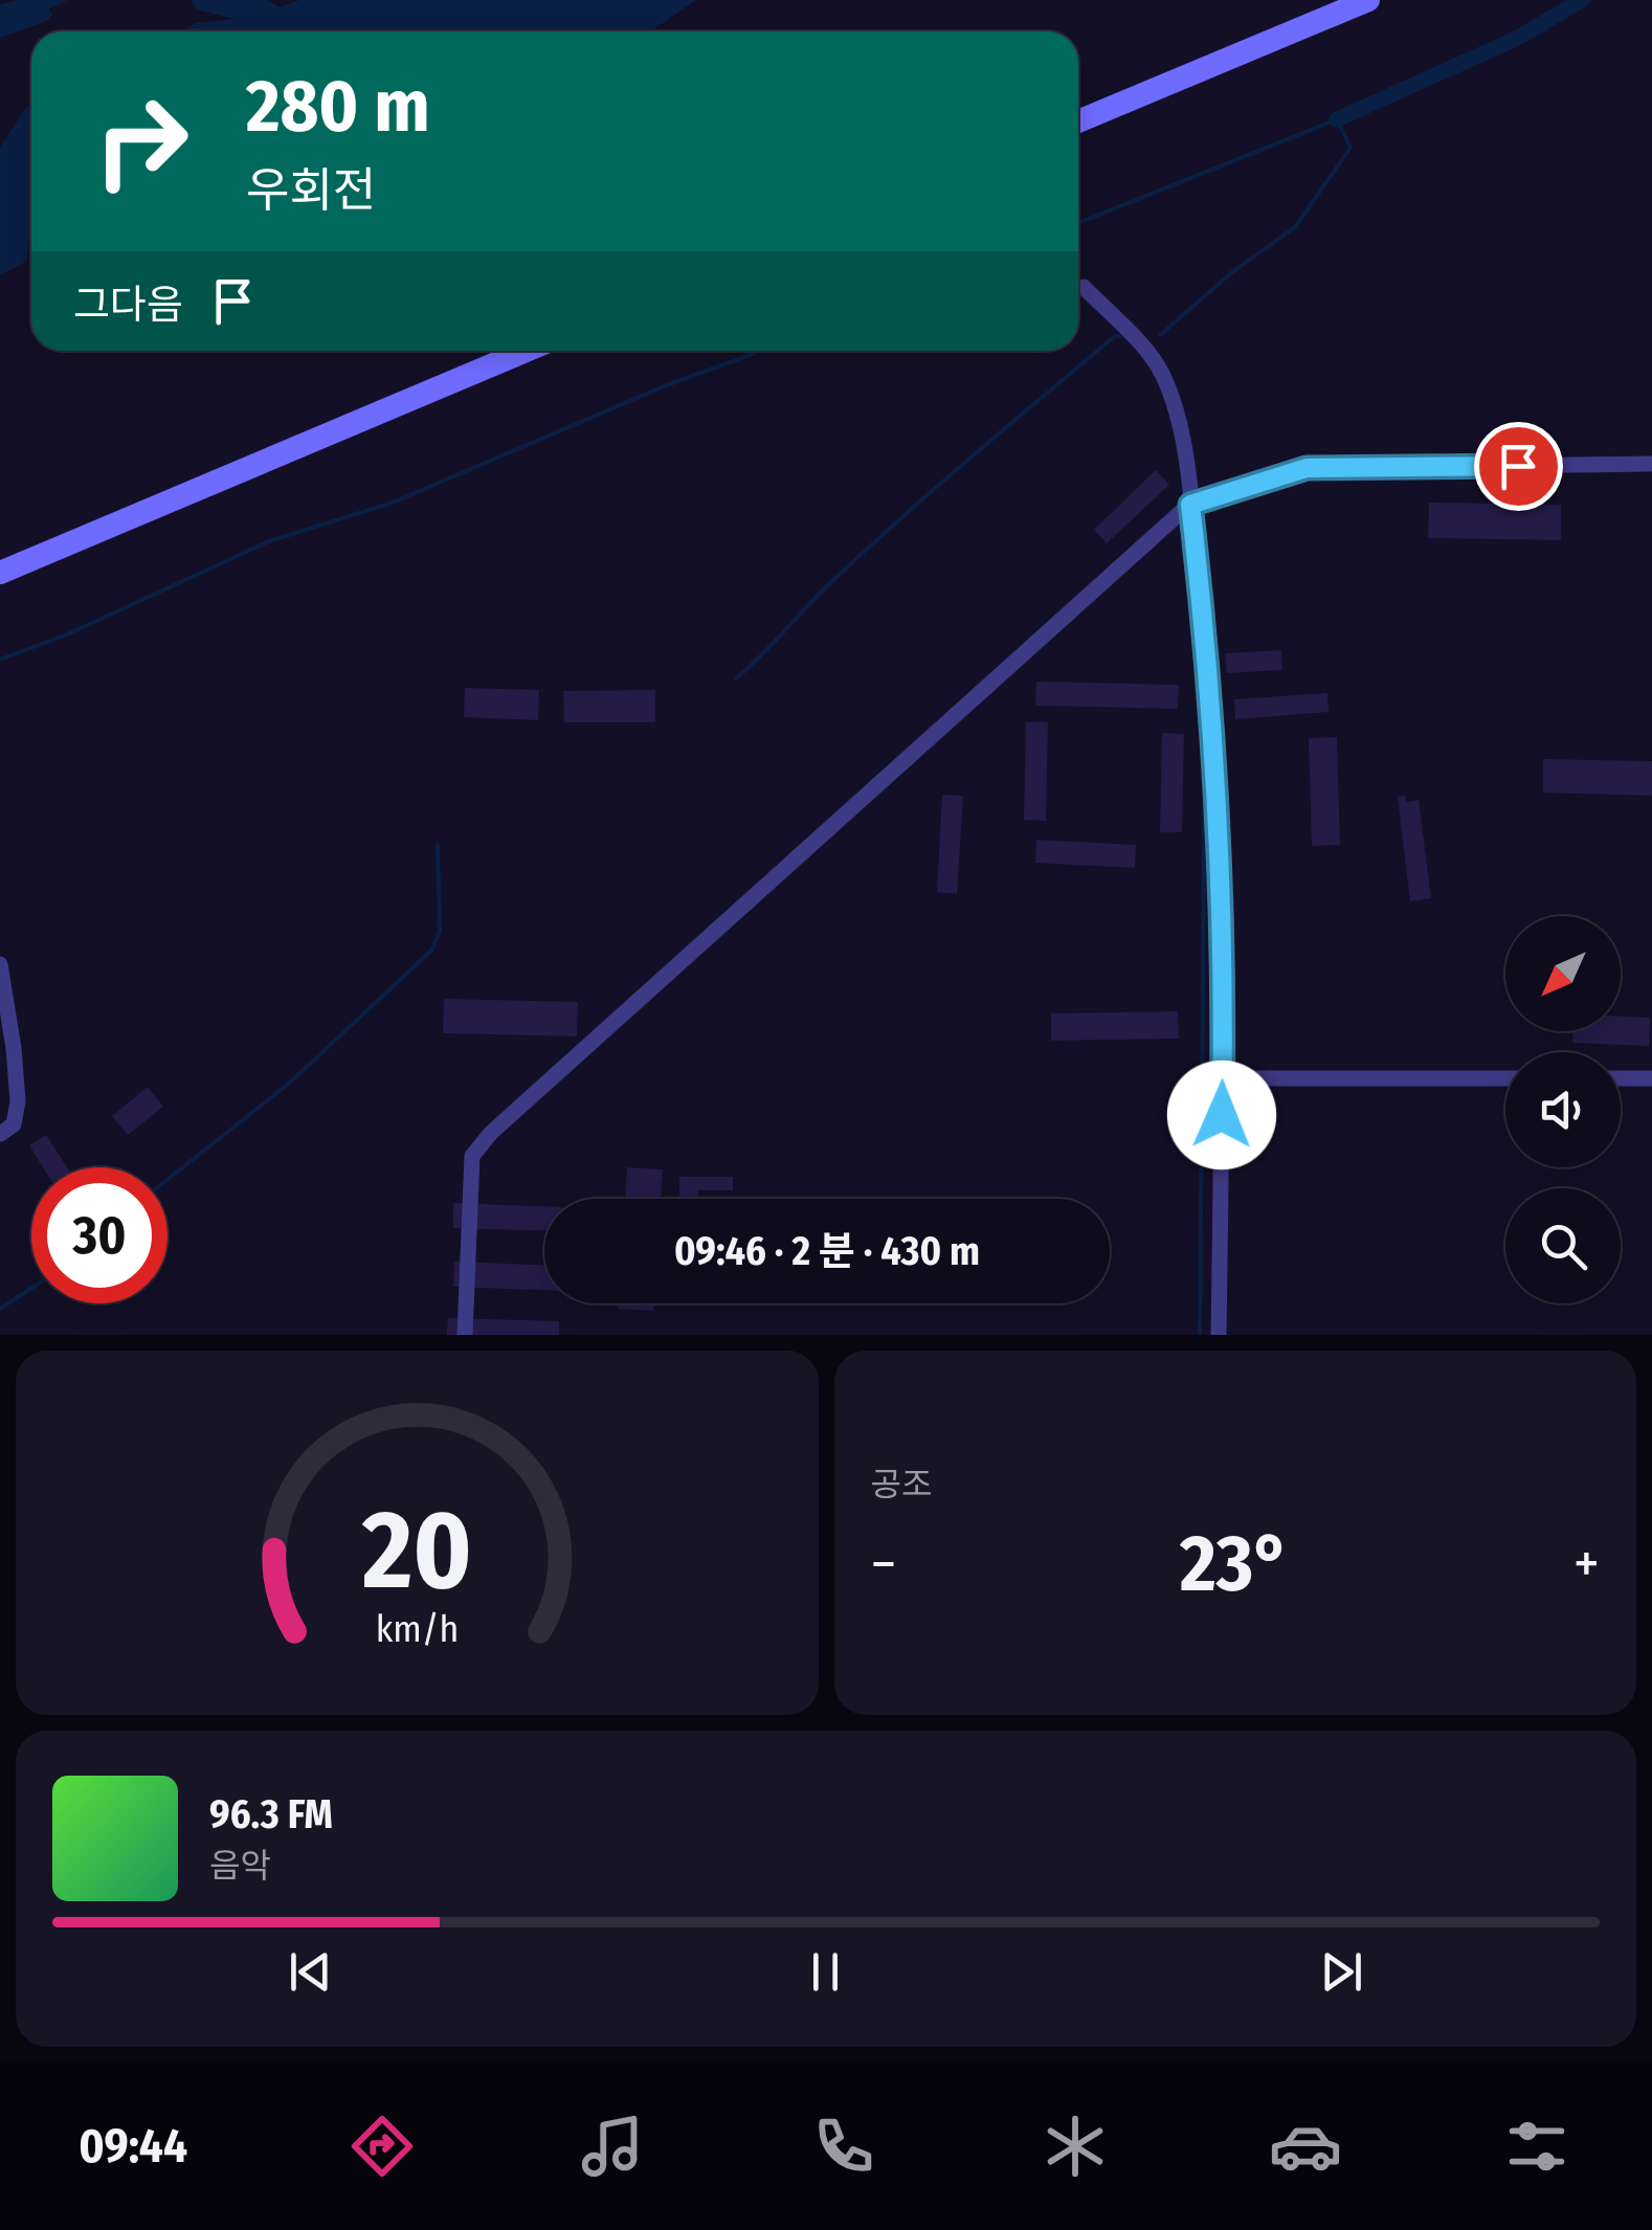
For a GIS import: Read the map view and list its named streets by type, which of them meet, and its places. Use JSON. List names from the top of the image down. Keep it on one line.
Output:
{"north":"bottom left","page":{"turn":["280 m","우회전"],"then":"그다음","limit":"30","trip":"09:46 · 2 분 · 430 m","tile":"공조","heat":["−","23°","+"],"song":["96.3 FM","음악"],"tabs":"09:44","gauge":["20","km/h"]}}
